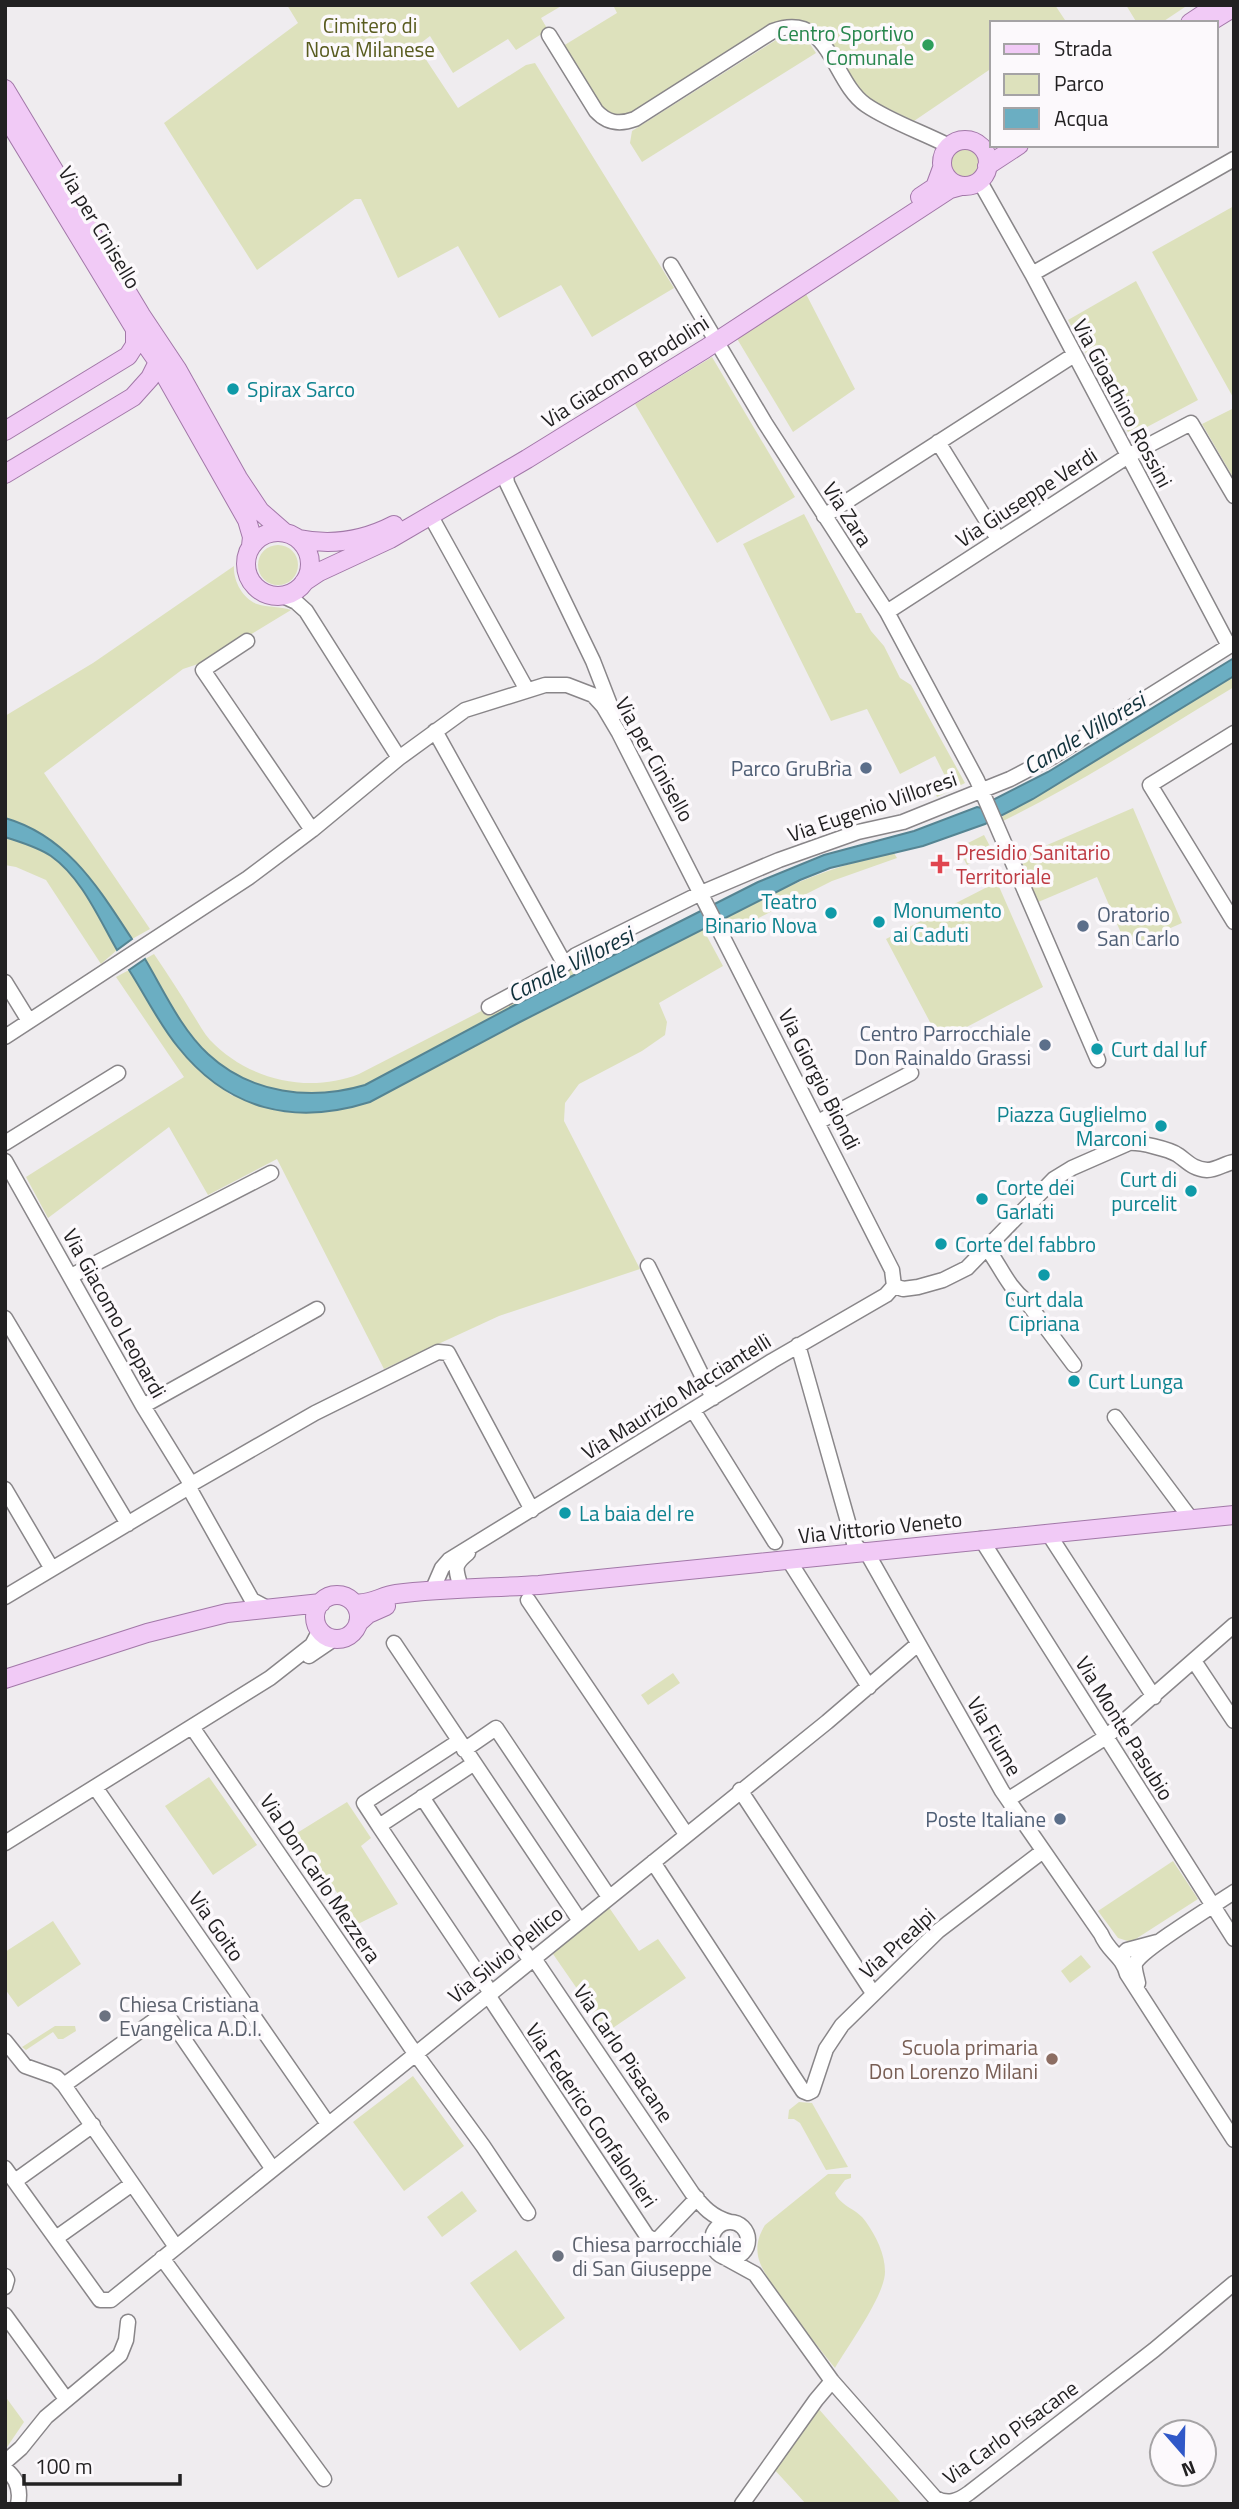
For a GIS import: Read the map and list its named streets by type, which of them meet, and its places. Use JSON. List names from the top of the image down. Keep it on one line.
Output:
{"streets":{"main road":["Via per Cinisello","Via Giacomo Brodolini","Via Vittorio Veneto"],"street":["Via Gioachino Rossini","Via Giuseppe Verdi","Via Zara","Via Eugenio Villoresi","Via Giorgio Biondi","Via Giacomo Leopardi","Via Maurizio Macciantelli","Via Monte Pasubio","Via Fiume","Via Don Carlo Mezzera","Via Goito","Via Prealpi","Via Silvio Pellico","Via Carlo Pisacane","Via Federico Confalonieri"]},"crossings":[["Via per Cinisello","Via Giacomo Brodolini"],["Via per Cinisello","Via Eugenio Villoresi"],["Via per Cinisello","Via Giorgio Biondi"],["Via Giacomo Brodolini","Via Gioachino Rossini"],["Via Giacomo Brodolini","Via Zara"],["Via Gioachino Rossini","Via Giuseppe Verdi"],["Via Gioachino Rossini","Via Eugenio Villoresi"],["Via Giuseppe Verdi","Via Zara"],["Via Zara","Via Eugenio Villoresi"],["Via Eugenio Villoresi","Via Giorgio Biondi"],["Via Giorgio Biondi","Via Maurizio Macciantelli"],["Via Maurizio Macciantelli","Via Vittorio Veneto"],["Via Maurizio Macciantelli","Via Fiume"],["Via Vittorio Veneto","Via Monte Pasubio"],["Via Vittorio Veneto","Via Fiume"],["Via Fiume","Via Prealpi"],["Via Fiume","Via Silvio Pellico"],["Via Don Carlo Mezzera","Via Silvio Pellico"],["Via Goito","Via Silvio Pellico"],["Via Prealpi","Via Silvio Pellico"],["Via Silvio Pellico","Via Carlo Pisacane"],["Via Silvio Pellico","Via Federico Confalonieri"],["Via Carlo Pisacane","Via Federico Confalonieri"]],"water":["Canale Villoresi"],"parks":["Cimitero di Nova Milanese"],"places":{"other":["Centro Sportivo Comunale","Spirax Sarco","Parco GruBrìa","Teatro Binario Nova","Monumento ai Caduti","Oratorio San Carlo","Centro Parrocchiale Don Rainaldo Grassi","Curt dal luf","Piazza Guglielmo Marconi","Curt di purcelit","Corte dei Garlati","Corte del fabbro","Curt dala Cipriana","Curt Lunga","La baia del re","Poste Italiane","Chiesa Cristiana Evangelica A.D.I.","Scuola primaria Don Lorenzo Milani","Chiesa parrocchiale di San Giuseppe"],"health":["Presidio Sanitario Territoriale"]},"legend":["Strada","Parco","Acqua"],"scale_bar":"100 m","north":"bottom"}
